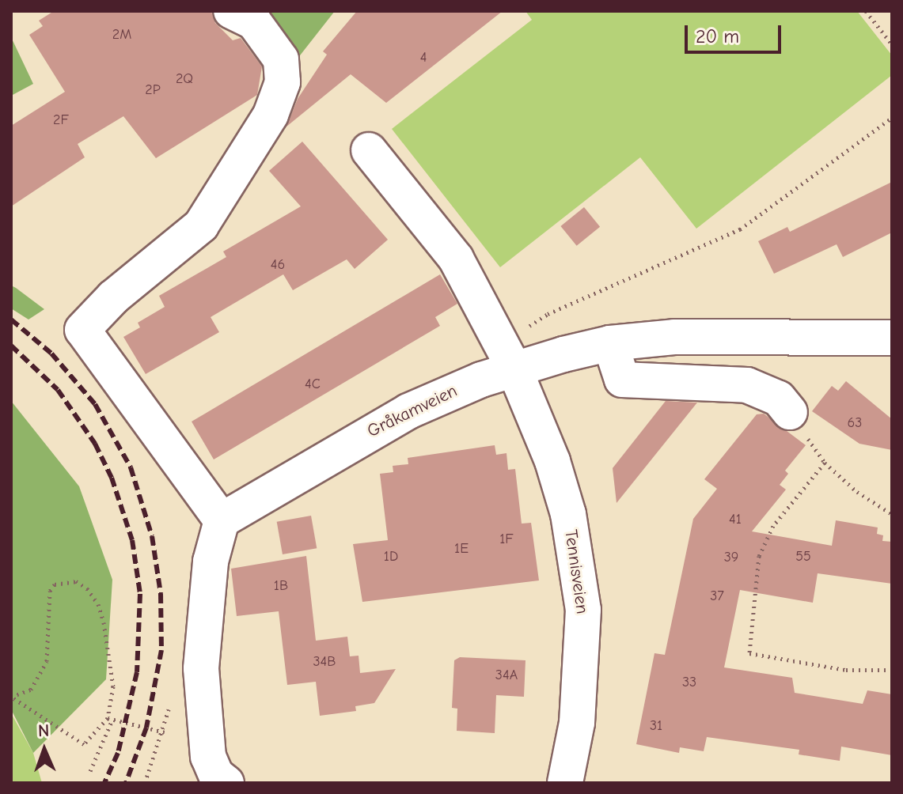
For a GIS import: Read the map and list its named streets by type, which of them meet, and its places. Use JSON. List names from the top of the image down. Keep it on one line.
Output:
{"streets":{"street":["Gråkamveien","Tennisveien"]},"crossings":[["Gråkamveien","Tennisveien"]],"house_numbers":["2M","4","2Q","2P","2F","46","4C","63","41","1F","1E","1D","55","39","1B","37","34B","34A","33","31"],"scale_bar":"20 m","north":"top"}
